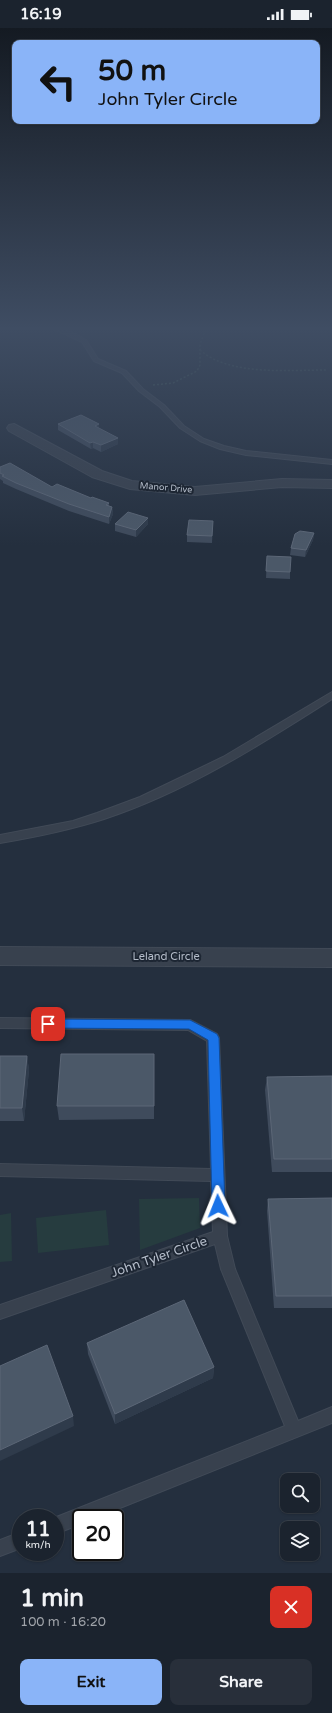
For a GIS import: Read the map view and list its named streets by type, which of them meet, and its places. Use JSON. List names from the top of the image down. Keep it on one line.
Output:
{"streets":{"street":["Manor Drive","Leland Circle"],"lane":["John Tyler Circle"]},"page":{"status":"16:19","turn":["50 m","John Tyler Circle"],"speed":"11 km/h","limit":"20","heading":["1 min","100 m · 16:20"],"buttons":["Exit","Share"]}}
